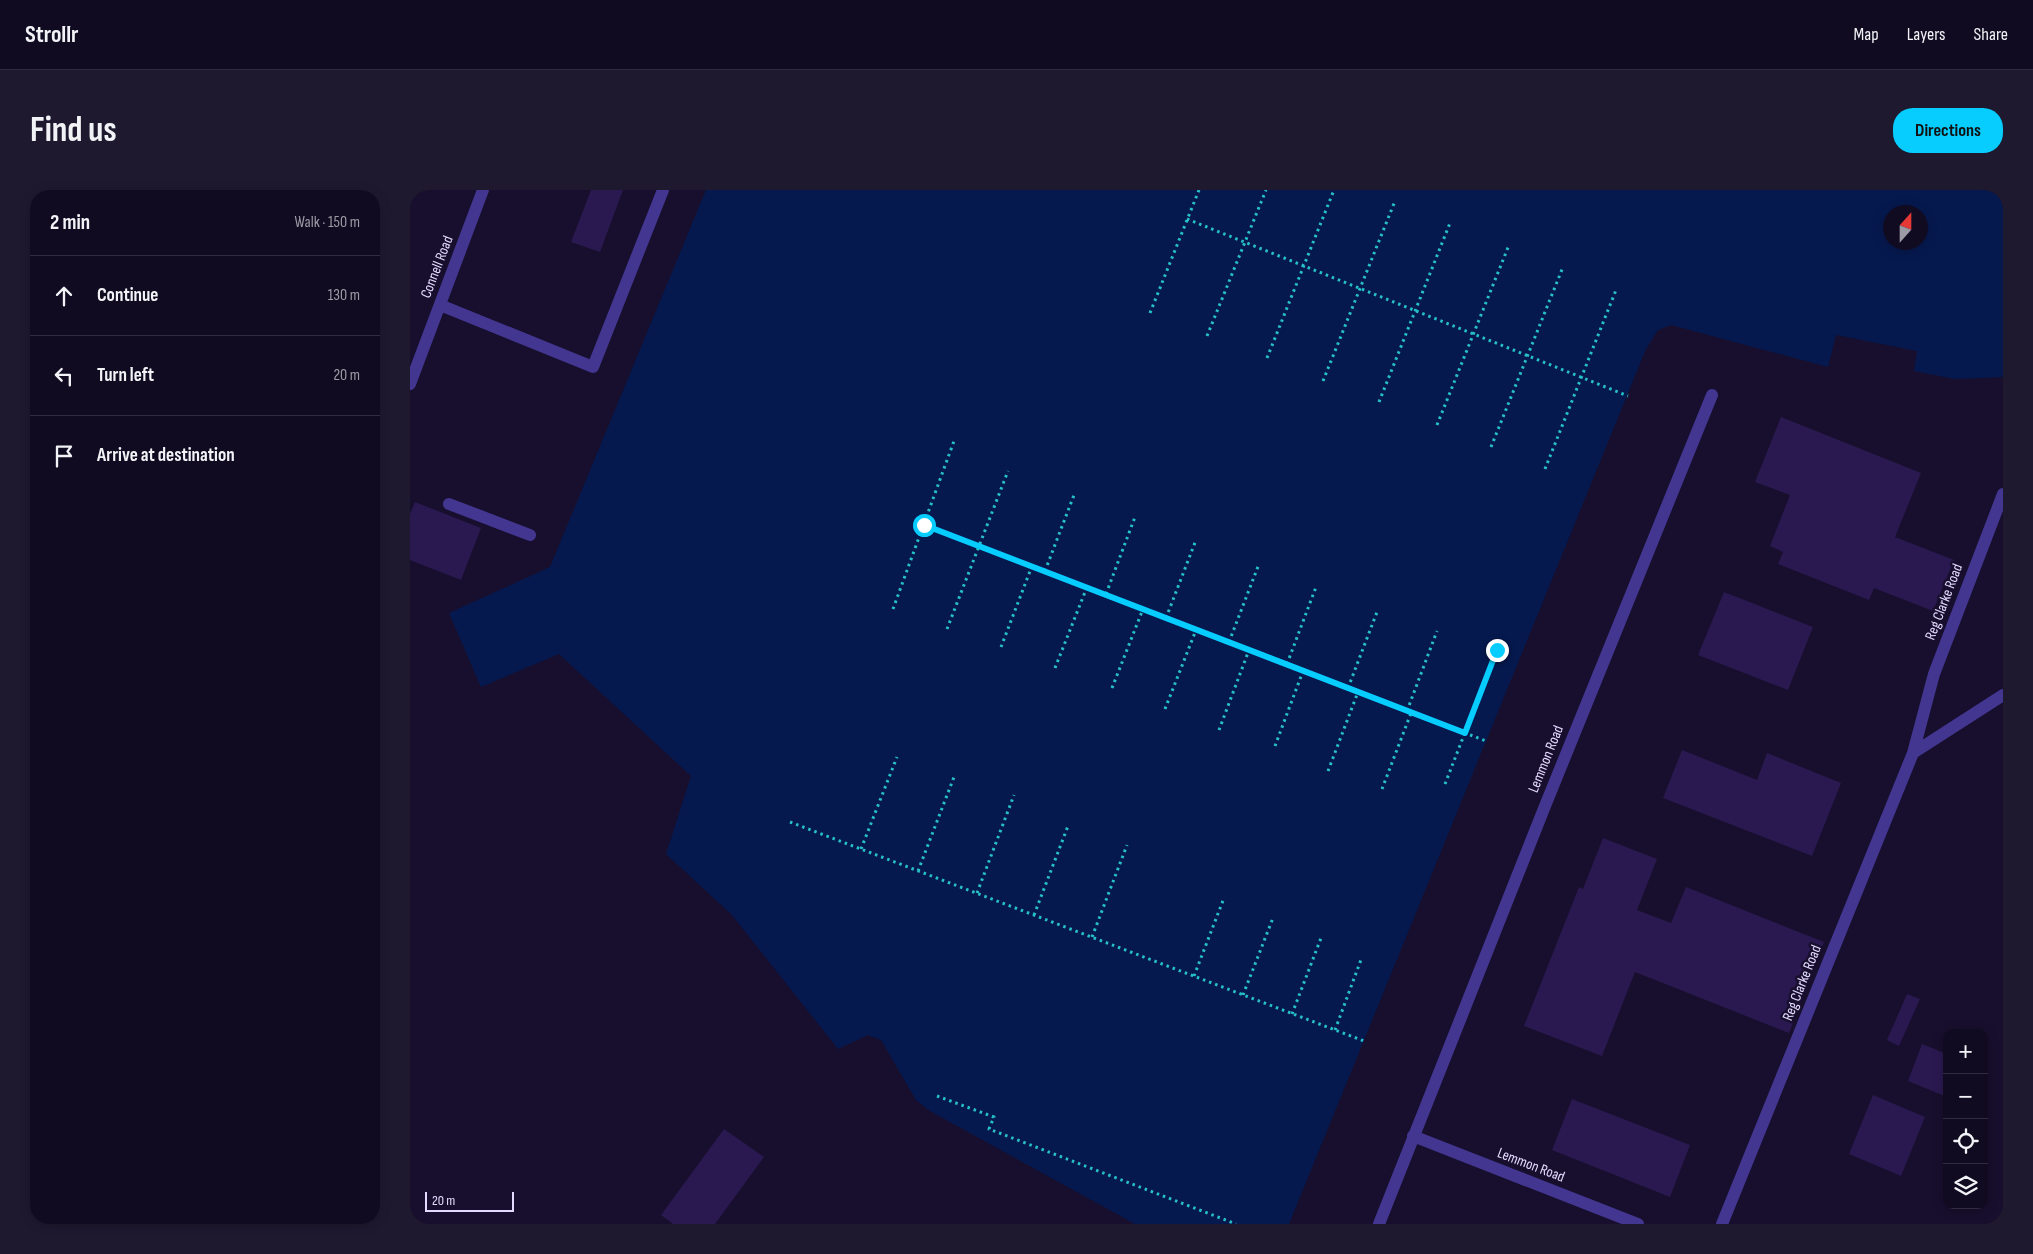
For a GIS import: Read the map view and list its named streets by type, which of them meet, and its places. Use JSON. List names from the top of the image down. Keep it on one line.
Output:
{"streets":{"street":["Connell Road","Reg Clarke Road","Lemmon Road"]},"scale_bar":"20 m","north":"top","page":{"header":"Strollr","nav":["Map","Layers","Share"],"buttons":"Directions","title":"Find us","heading":["2 min","Walk · 150 m"],"list":[["Continue","130 m"],["Turn left","20 m"],"Arrive at destination"],"map_buttons":["+","−"],"scale":"20 m"}}
